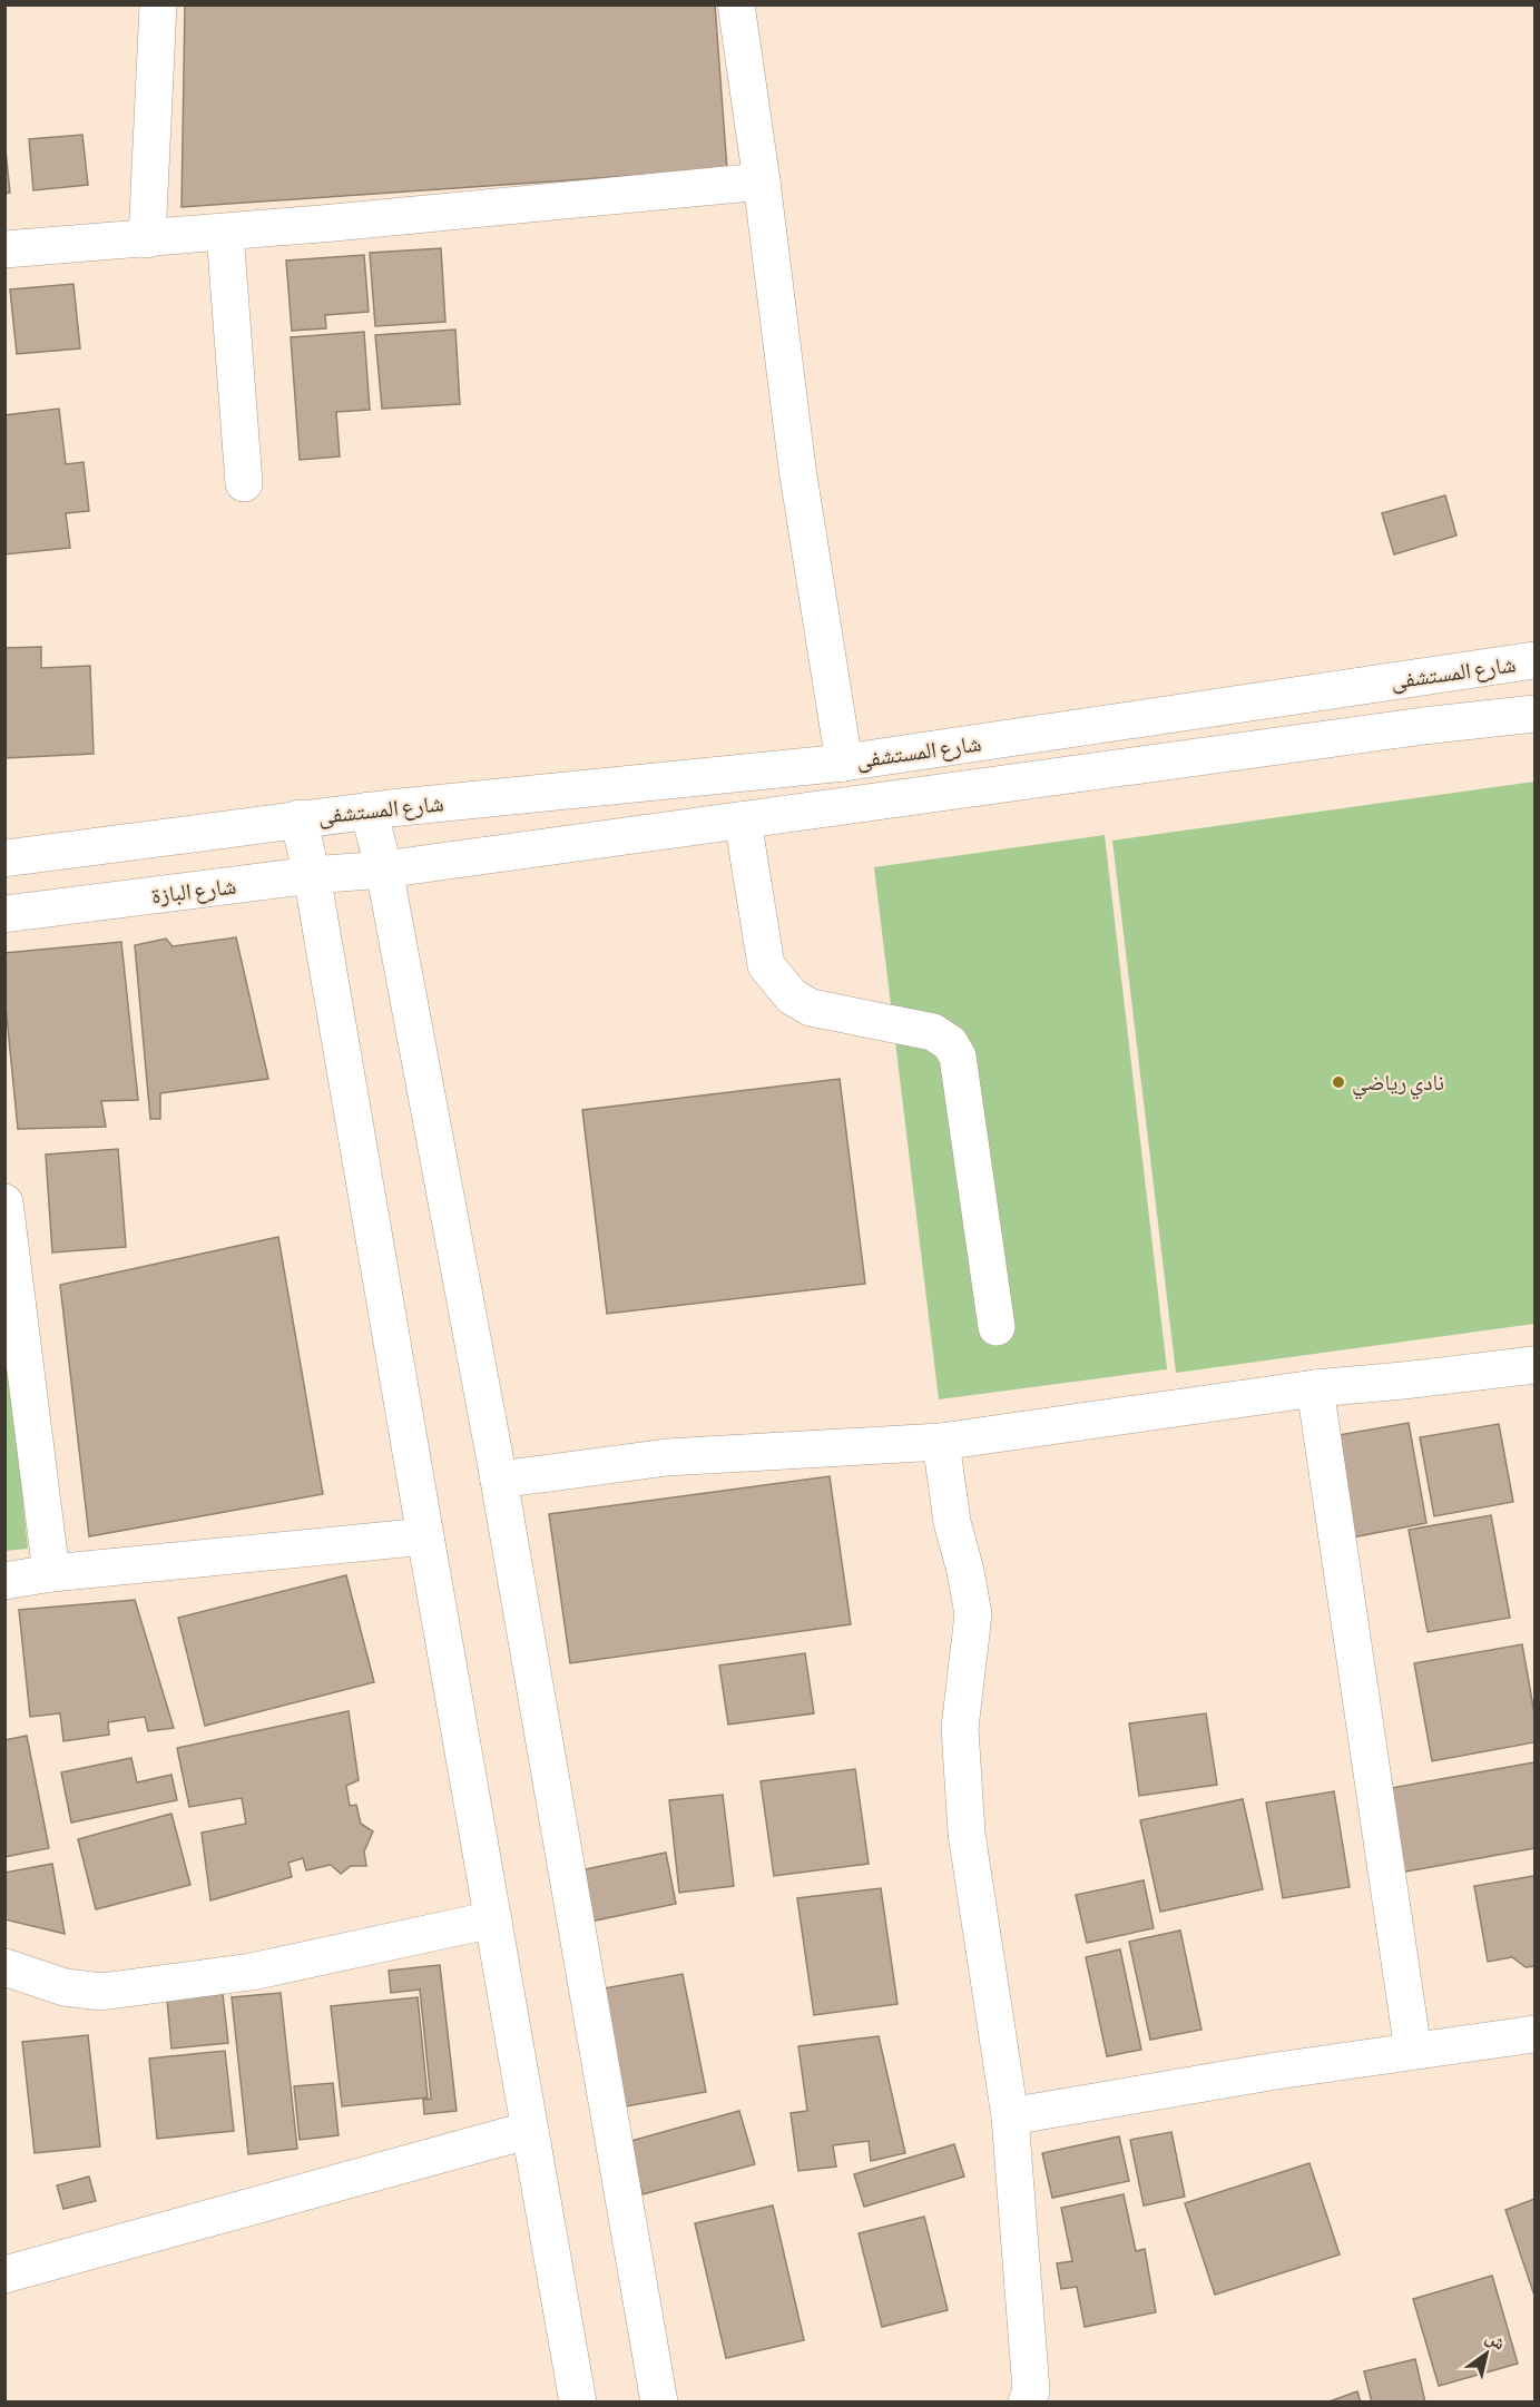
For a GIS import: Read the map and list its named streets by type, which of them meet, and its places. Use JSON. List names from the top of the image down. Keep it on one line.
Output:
{"streets":{"street":["شارع المستشفى","شارع البازة"]},"crossings":[["شارع المستشفى","شارع البازة"]],"places":["نادي رياضي"],"north":"top right"}
